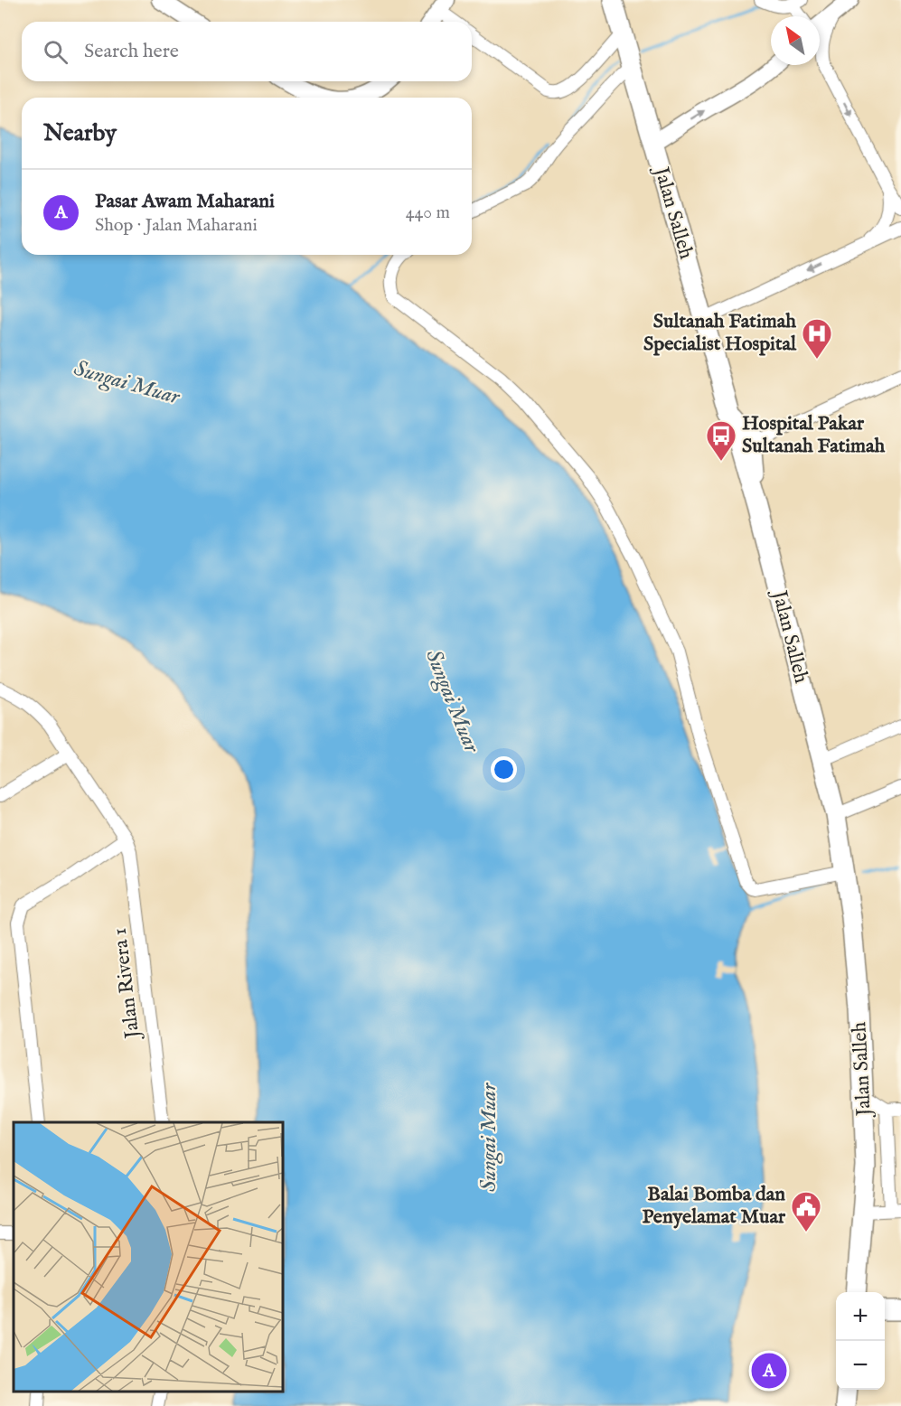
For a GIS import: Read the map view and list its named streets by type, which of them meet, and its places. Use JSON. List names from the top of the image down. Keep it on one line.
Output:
{"streets":{"main road":["Jalan Salleh"],"street":["Jalan Rivera 1"]},"water":["Sungai Muar"],"places":{"hospital":["Sultanah Fatimah Specialist Hospital"],"bus stop":["Hospital Pakar Sultanah Fatimah"],"public building":["Balai Bomba dan Penyelamat Muar"]},"north":"top left","page":{"search":"Search here","heading":"Nearby","list":[{"mark":"A","name":"Pasar Awam Maharani","note":"Shop · Jalan Maharani","value":"440 m"}],"map_buttons":["+","−"],"pins":"A"}}
